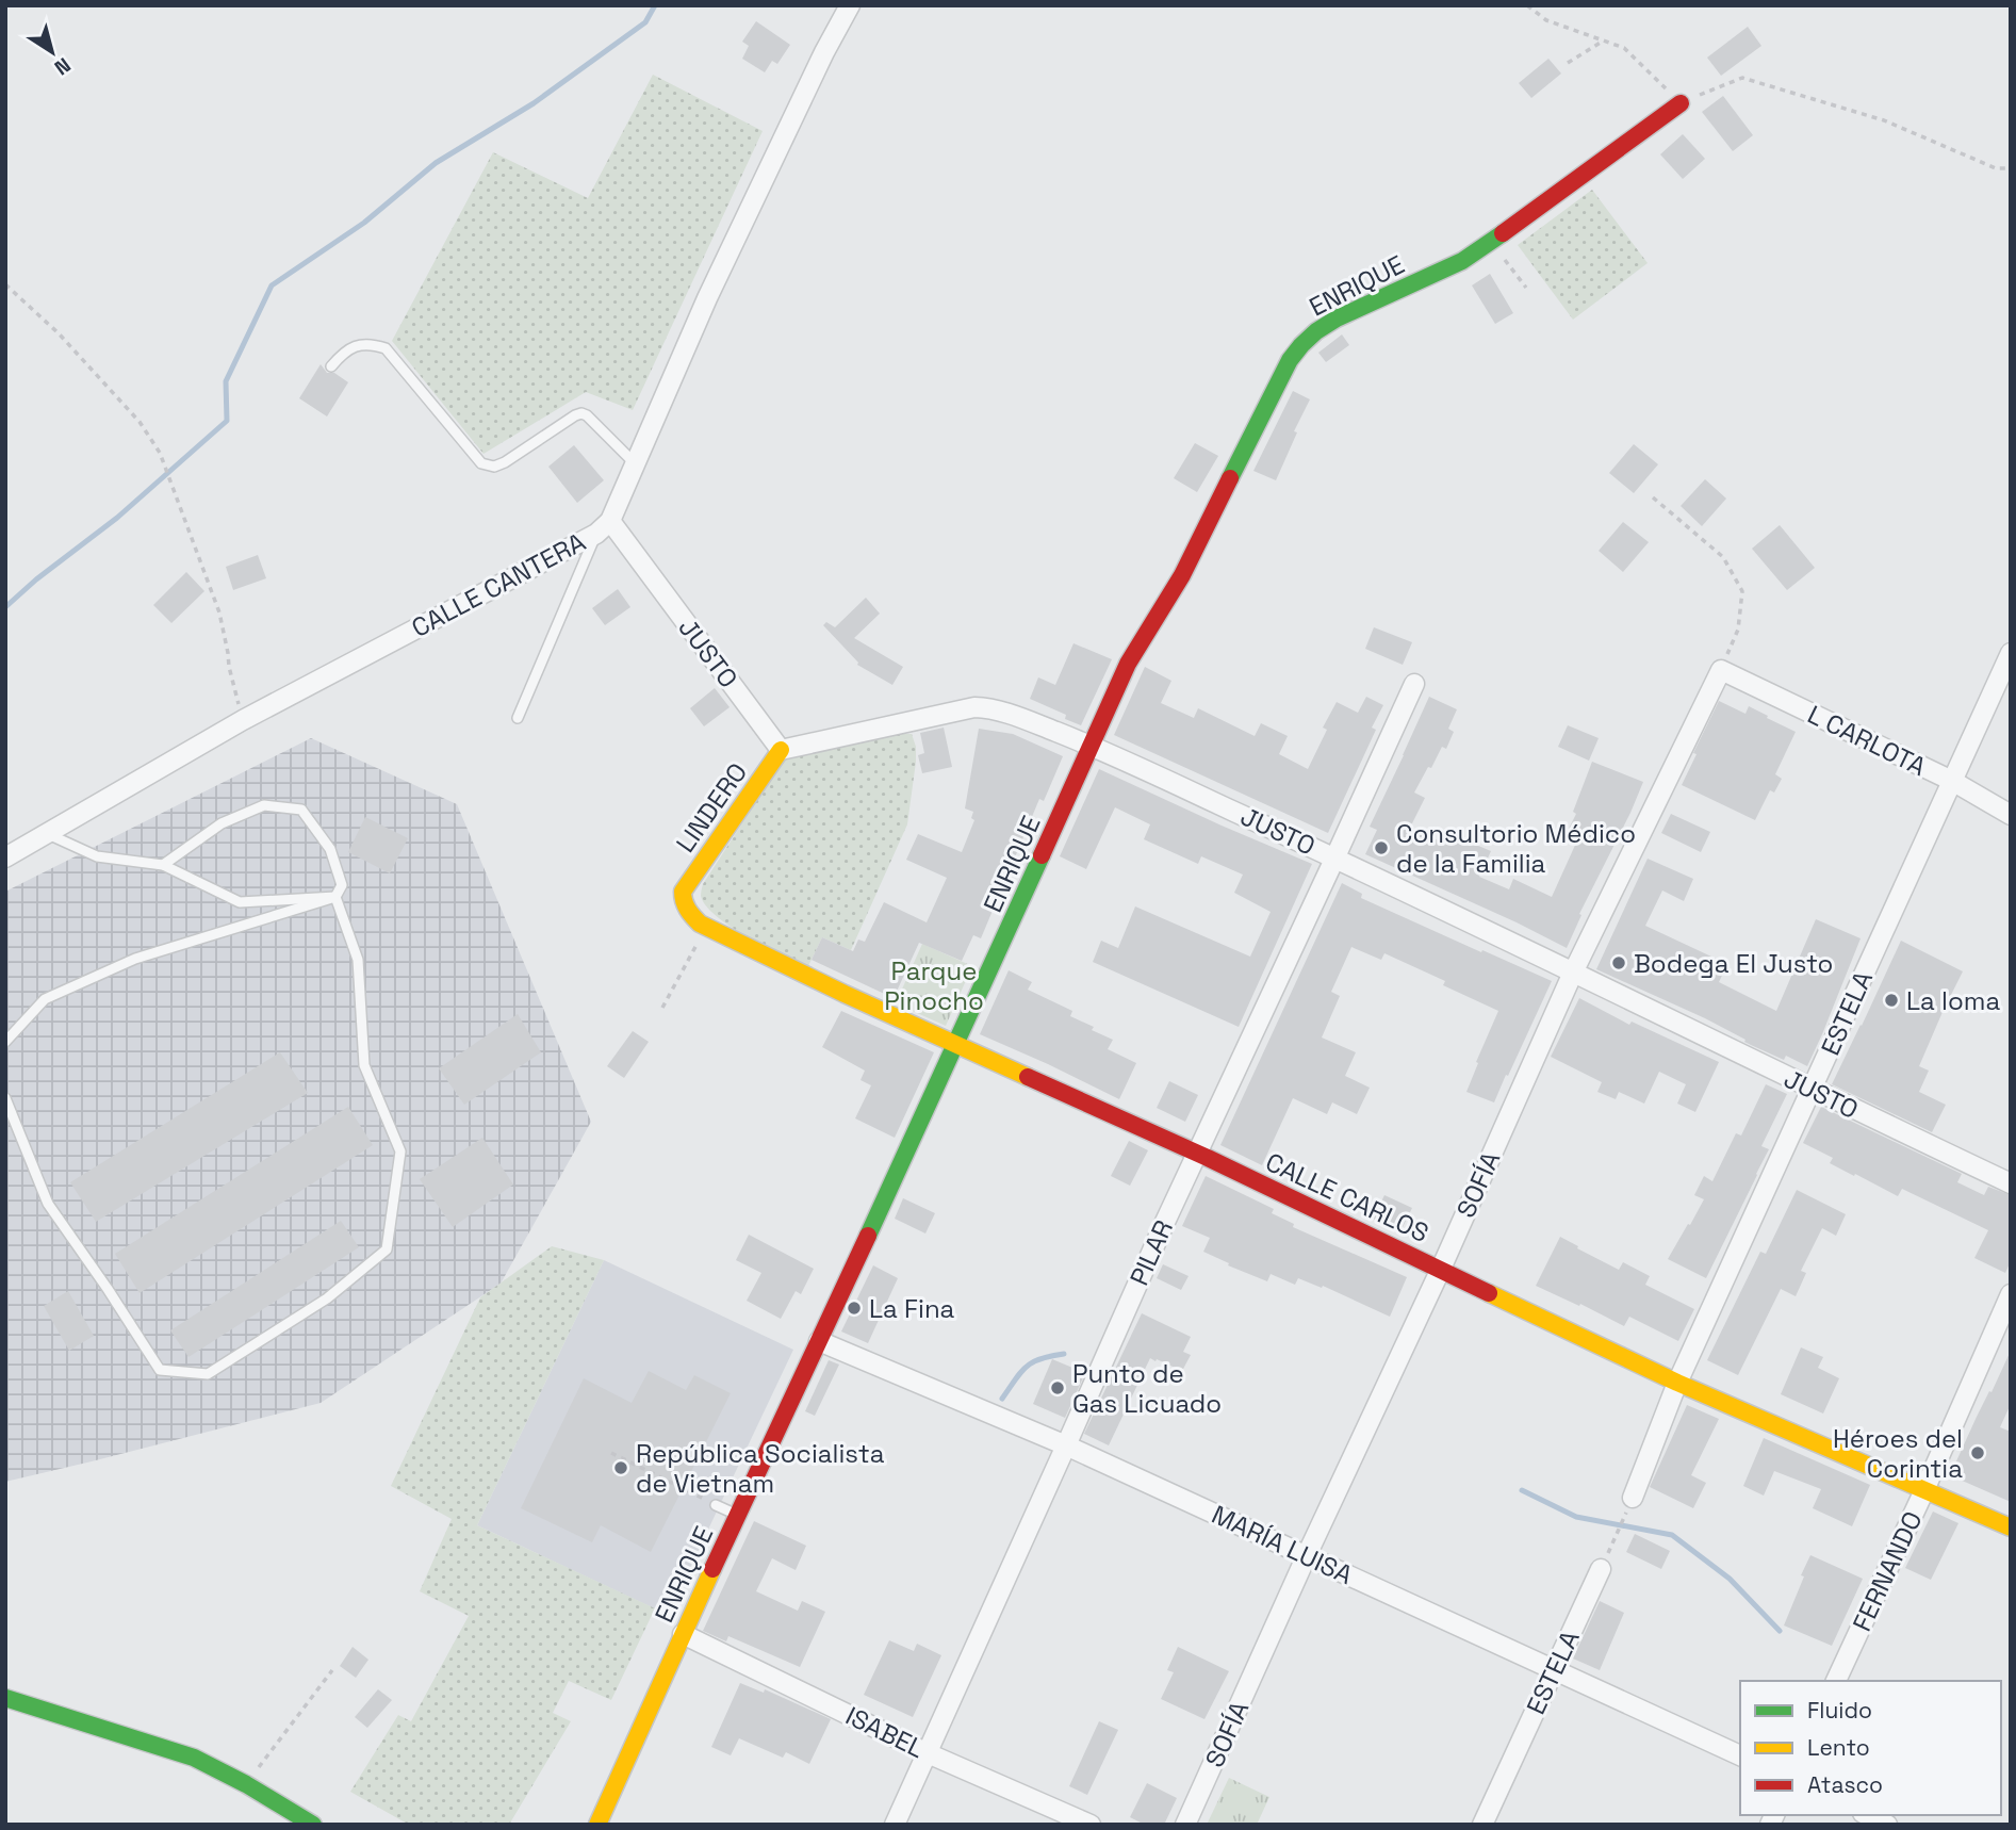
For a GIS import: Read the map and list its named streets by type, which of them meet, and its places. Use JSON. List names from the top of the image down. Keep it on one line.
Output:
{"streets":{"street":["ENRIQUE","CALLE CANTERA","JUSTO","L CARLOTA","LINDERO","ESTELA","SOFÍA","CALLE CARLOS","PILAR","MARÍA LUISA","FERNANDO","ISABEL"]},"crossings":[["ENRIQUE","JUSTO"],["ENRIQUE","CALLE CARLOS"],["ENRIQUE","MARÍA LUISA"],["ENRIQUE","ISABEL"],["CALLE CANTERA","JUSTO"],["JUSTO","LINDERO"],["JUSTO","ESTELA"],["JUSTO","SOFÍA"],["JUSTO","PILAR"],["L CARLOTA","ESTELA"],["L CARLOTA","SOFÍA"],["LINDERO","CALLE CARLOS"],["ESTELA","CALLE CARLOS"],["ESTELA","MARÍA LUISA"],["SOFÍA","CALLE CARLOS"],["SOFÍA","MARÍA LUISA"],["CALLE CARLOS","PILAR"],["CALLE CARLOS","FERNANDO"],["PILAR","MARÍA LUISA"],["PILAR","ISABEL"]],"parks":["Parque Pinocho"],"places":["Consultorio Médico de la Familia","Bodega El Justo","La loma","La Fina","Punto de Gas Licuado","Héroes del Corintia","República Socialista de Vietnam"],"legend":["Fluido","Lento","Atasco"],"north":"bottom right"}
